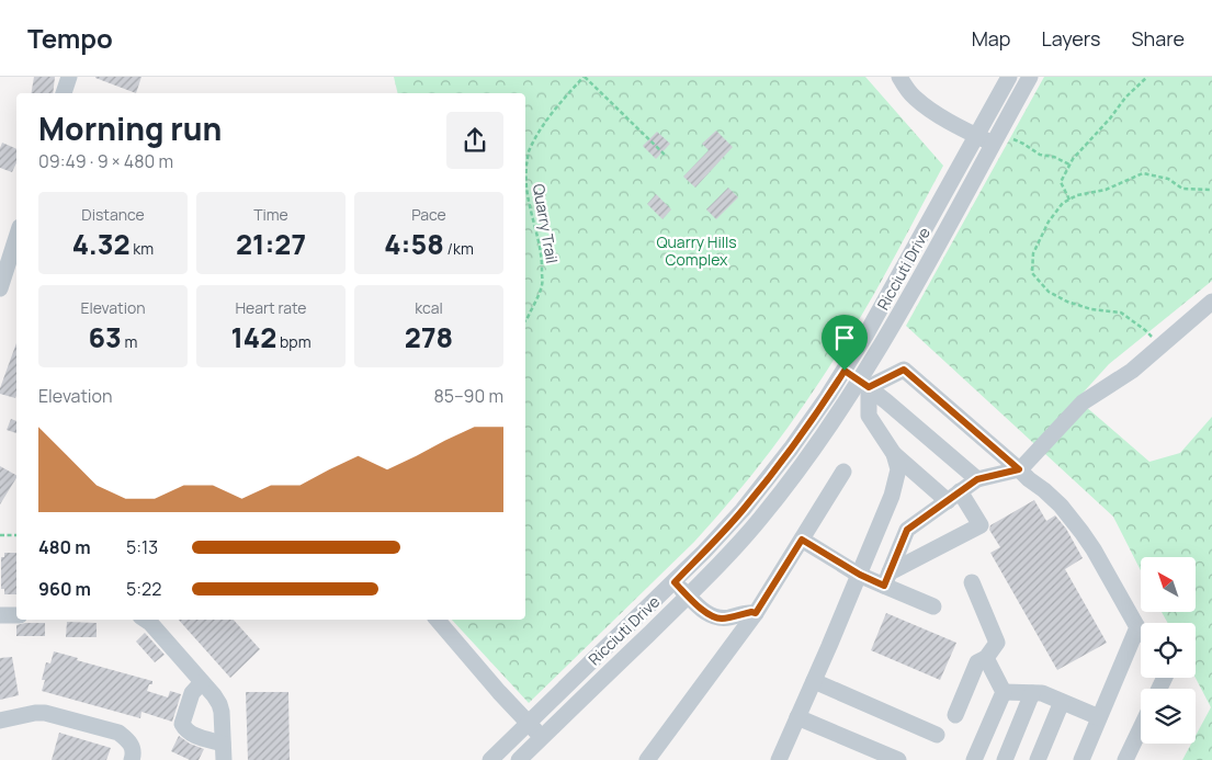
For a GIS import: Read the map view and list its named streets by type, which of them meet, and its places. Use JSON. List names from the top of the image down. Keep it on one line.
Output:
{"streets":{"street":["Ricciuti Drive"],"path":["Quarry Trail"]},"parks":["Quarry Hills Complex"],"north":"top left","page":{"header":"Tempo","nav":["Map","Layers","Share"],"heading":["Morning run","09:49 · 9 × 480 m"],"stats":[["Distance","4.32 km"],["Time","21:27"],["Pace","4:58 /km"],["Elevation","63 m"],["Heart rate","142 bpm"],["kcal","278"]],"chart":["Elevation","85–90 m"],"list":[{"name":"480 m","note":"5:13"},{"name":"960 m","note":"5:22"}]}}
